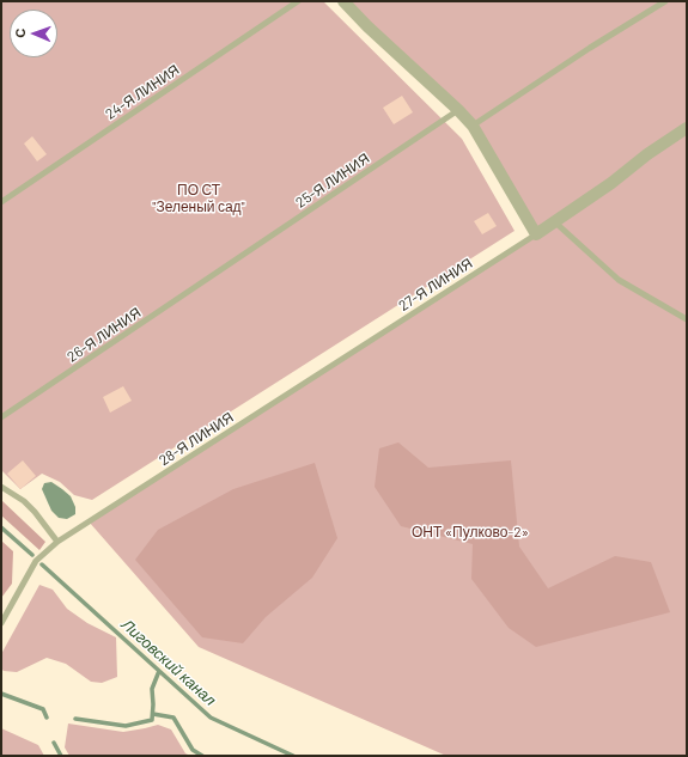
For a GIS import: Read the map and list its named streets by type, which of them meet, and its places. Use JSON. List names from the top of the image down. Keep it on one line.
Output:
{"streets":{"lane":["24-Я ЛИНИЯ","25-Я ЛИНИЯ","27-Я ЛИНИЯ","26-Я ЛИНИЯ","28-Я ЛИНИЯ"]},"crossings":[["25-Я ЛИНИЯ","26-Я ЛИНИЯ"],["27-Я ЛИНИЯ","28-Я ЛИНИЯ"]],"water":["Лиговский канал"],"parks":["ПО СТ \"Зеленый сад\"","ОНТ «Пулково-2»"],"north":"left"}
